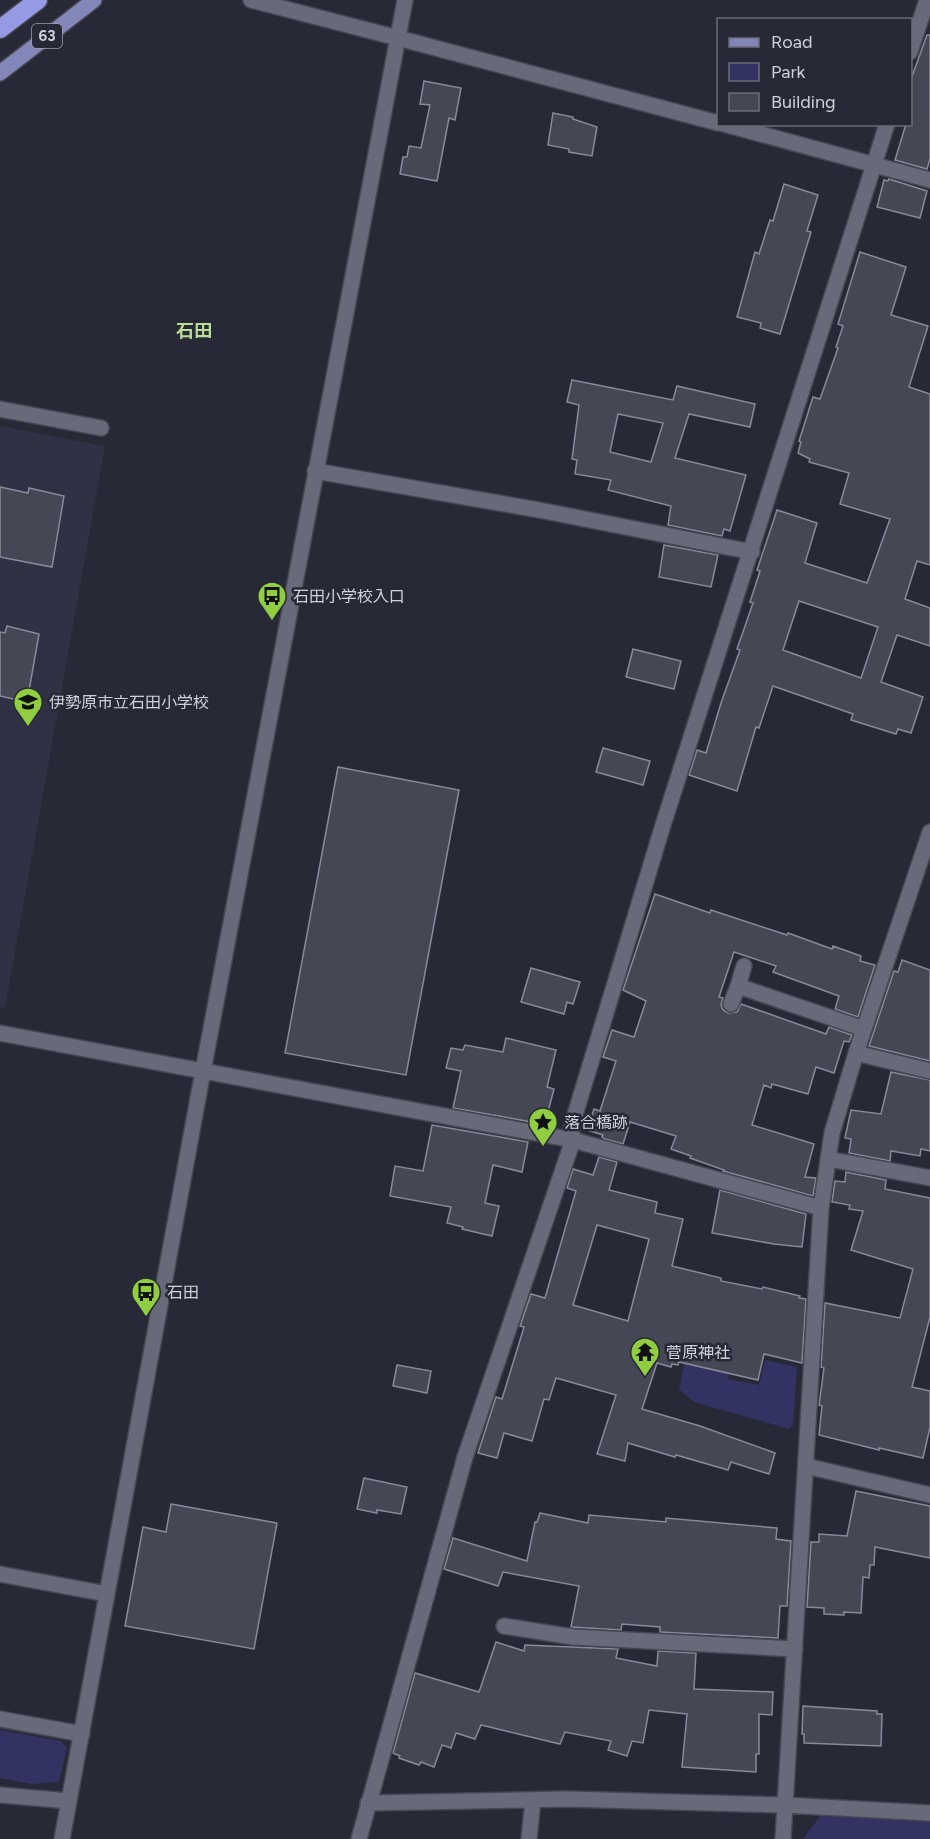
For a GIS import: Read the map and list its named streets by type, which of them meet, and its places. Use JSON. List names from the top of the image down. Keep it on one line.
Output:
{"streets":{"main road":["63"]},"districts":["石田"],"places":{"bus stop":["石田小学校入口","石田"],"school or university":["伊勢原市立石田小学校"],"place":["落合橋跡"],"temple":["菅原神社"]},"legend":["Road","Park","Building"]}
